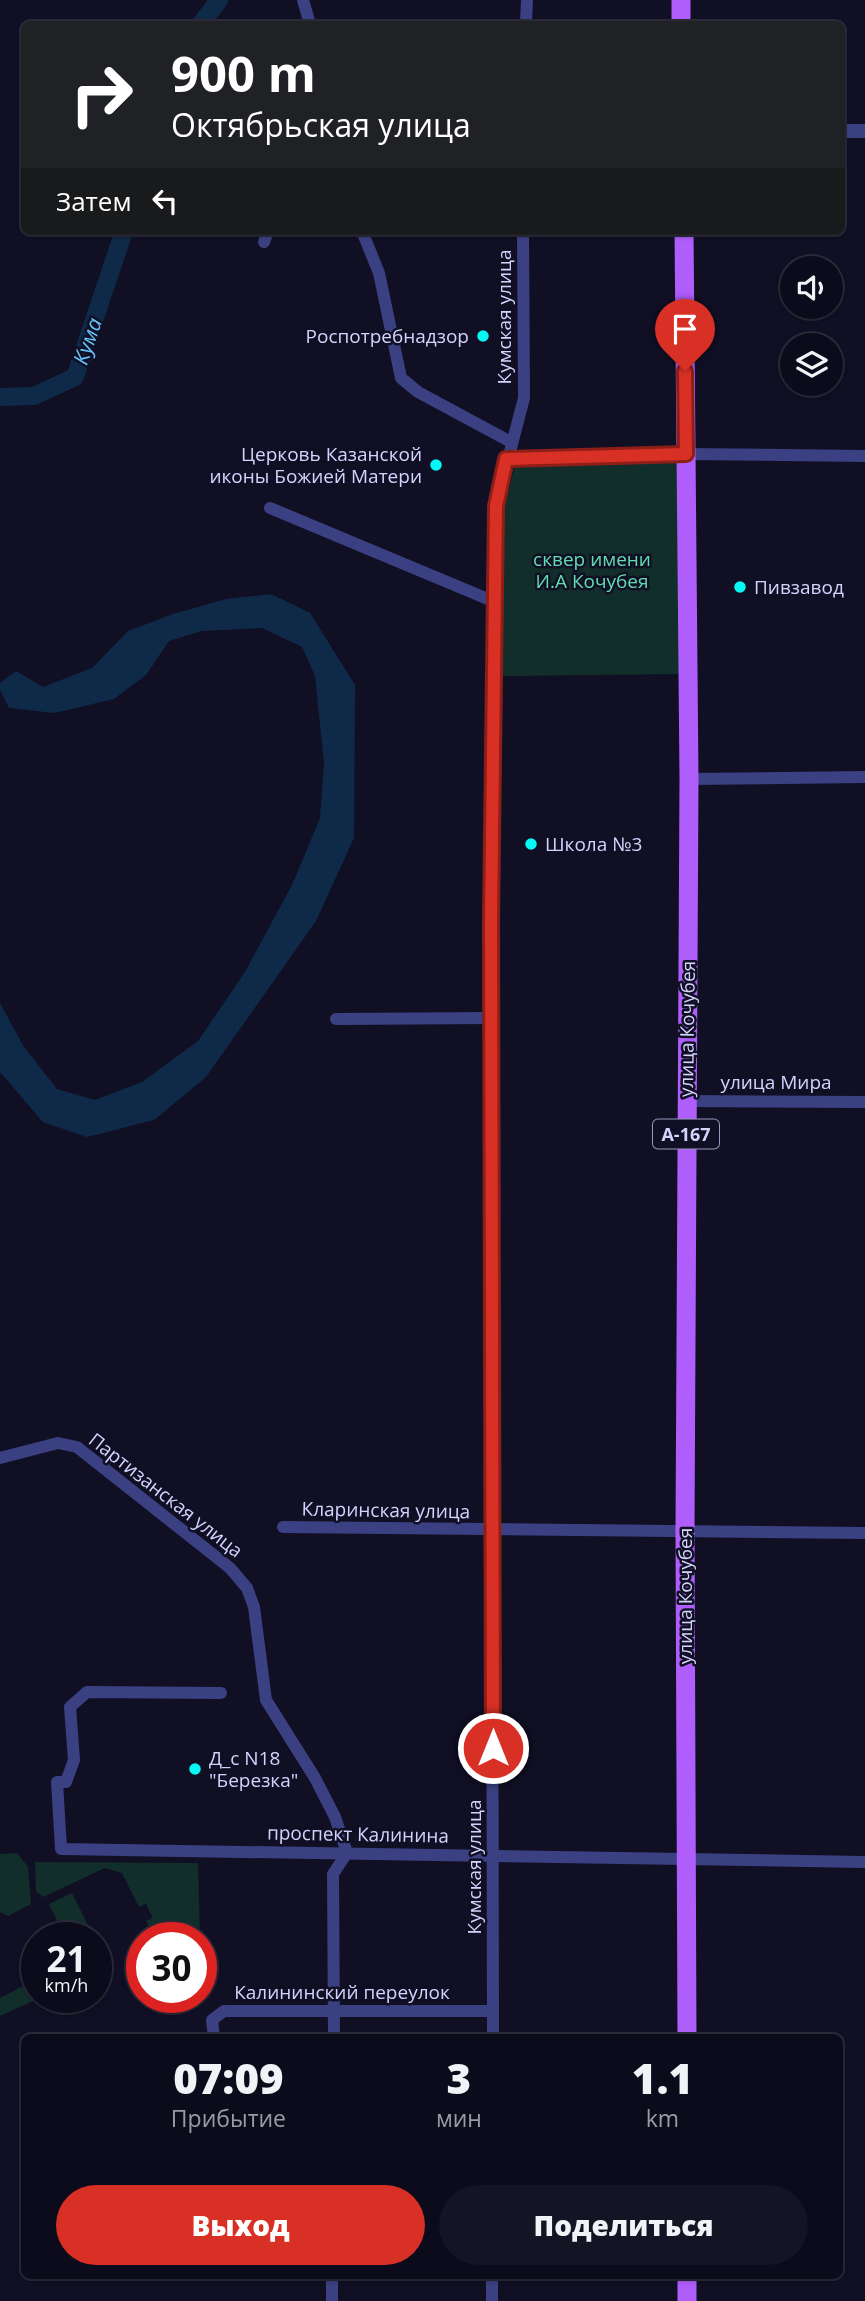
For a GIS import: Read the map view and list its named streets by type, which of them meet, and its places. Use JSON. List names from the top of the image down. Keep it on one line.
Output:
{"streets":{"main road":["улица Кочубея","А-167"],"street":["Кумская улица","улица Мира","Партизанская улица","Кларинская улица","проспект Калинина","Калининский переулок"]},"crossings":[["Кумская улица","Кларинская улица"],["Кумская улица","проспект Калинина"],["Кумская улица","Калининский переулок"],["улица Кочубея","улица Мира"],["улица Кочубея","Кларинская улица"],["улица Кочубея","проспект Калинина"],["Партизанская улица","проспект Калинина"]],"water":["Кума"],"parks":["сквер имени И.А Кочубея"],"places":["Роспотребнадзор","Церковь Казанской иконы Божией Матери","Пивзавод","Школа №3","Д_с N18 \"Березка\""],"page":{"turn":["900 m","Октябрьская улица"],"then":"Затем","speed":"21 km/h","limit":"30","eta":["07:09","Прибытие","3","мин","1.1","km"],"buttons":["Выход","Поделиться"]}}
